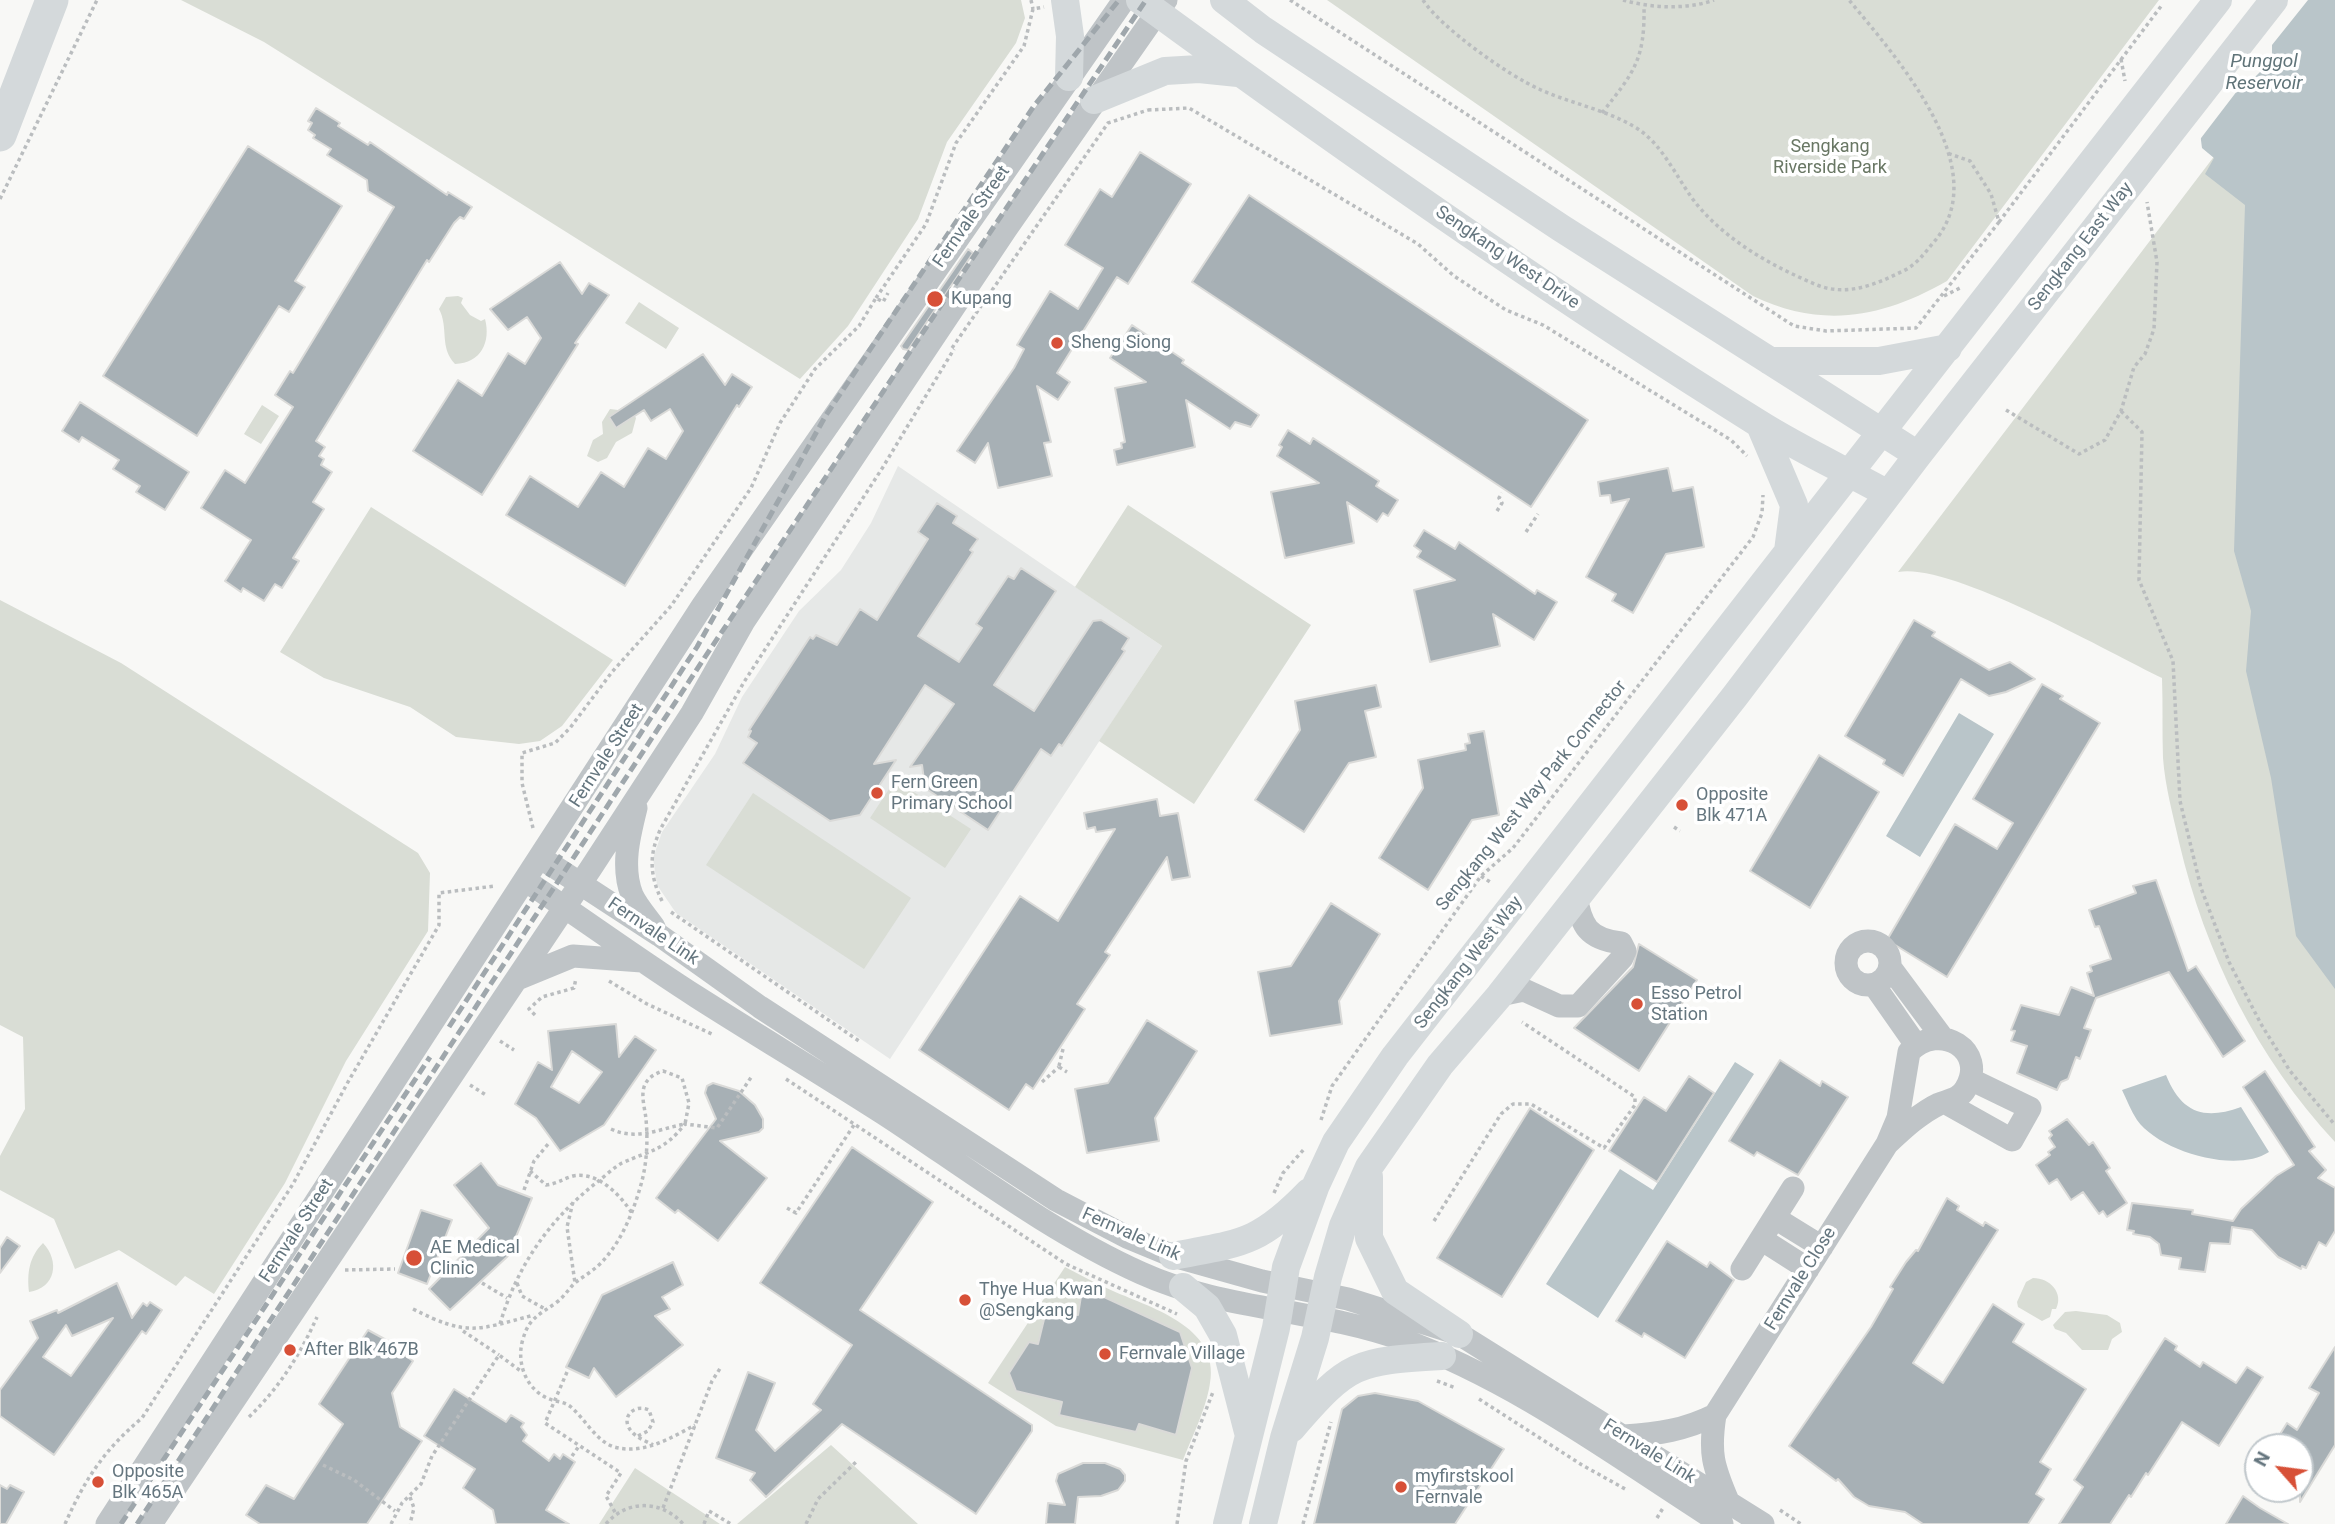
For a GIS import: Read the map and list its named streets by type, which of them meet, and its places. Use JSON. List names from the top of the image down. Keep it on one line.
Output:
{"streets":{"main road":["Sengkang East Way","Sengkang West Drive","Sengkang West Way"],"street":["Fernvale Street","Fernvale Link","Fernvale Close"],"path":["Sengkang West Way Park Connector"]},"crossings":[["Fernvale Street","Sengkang West Drive"],["Fernvale Street","Fernvale Link"],["Sengkang East Way","Sengkang West Drive"],["Sengkang West Drive","Sengkang West Way"],["Fernvale Link","Sengkang West Way"],["Fernvale Link","Fernvale Close"]],"water":["Punggol Reservoir"],"parks":["Sengkang Riverside Park"],"places":["Kupang","Sheng Siong","Fern Green Primary School","Opposite Blk 471A","Esso Petrol Station","AE Medical Clinic","Thye Hua Kwan @Sengkang","After Blk 467B","Fernvale Village","Opposite Blk 465A","myfirstskool Fernvale"],"north":"top left"}
